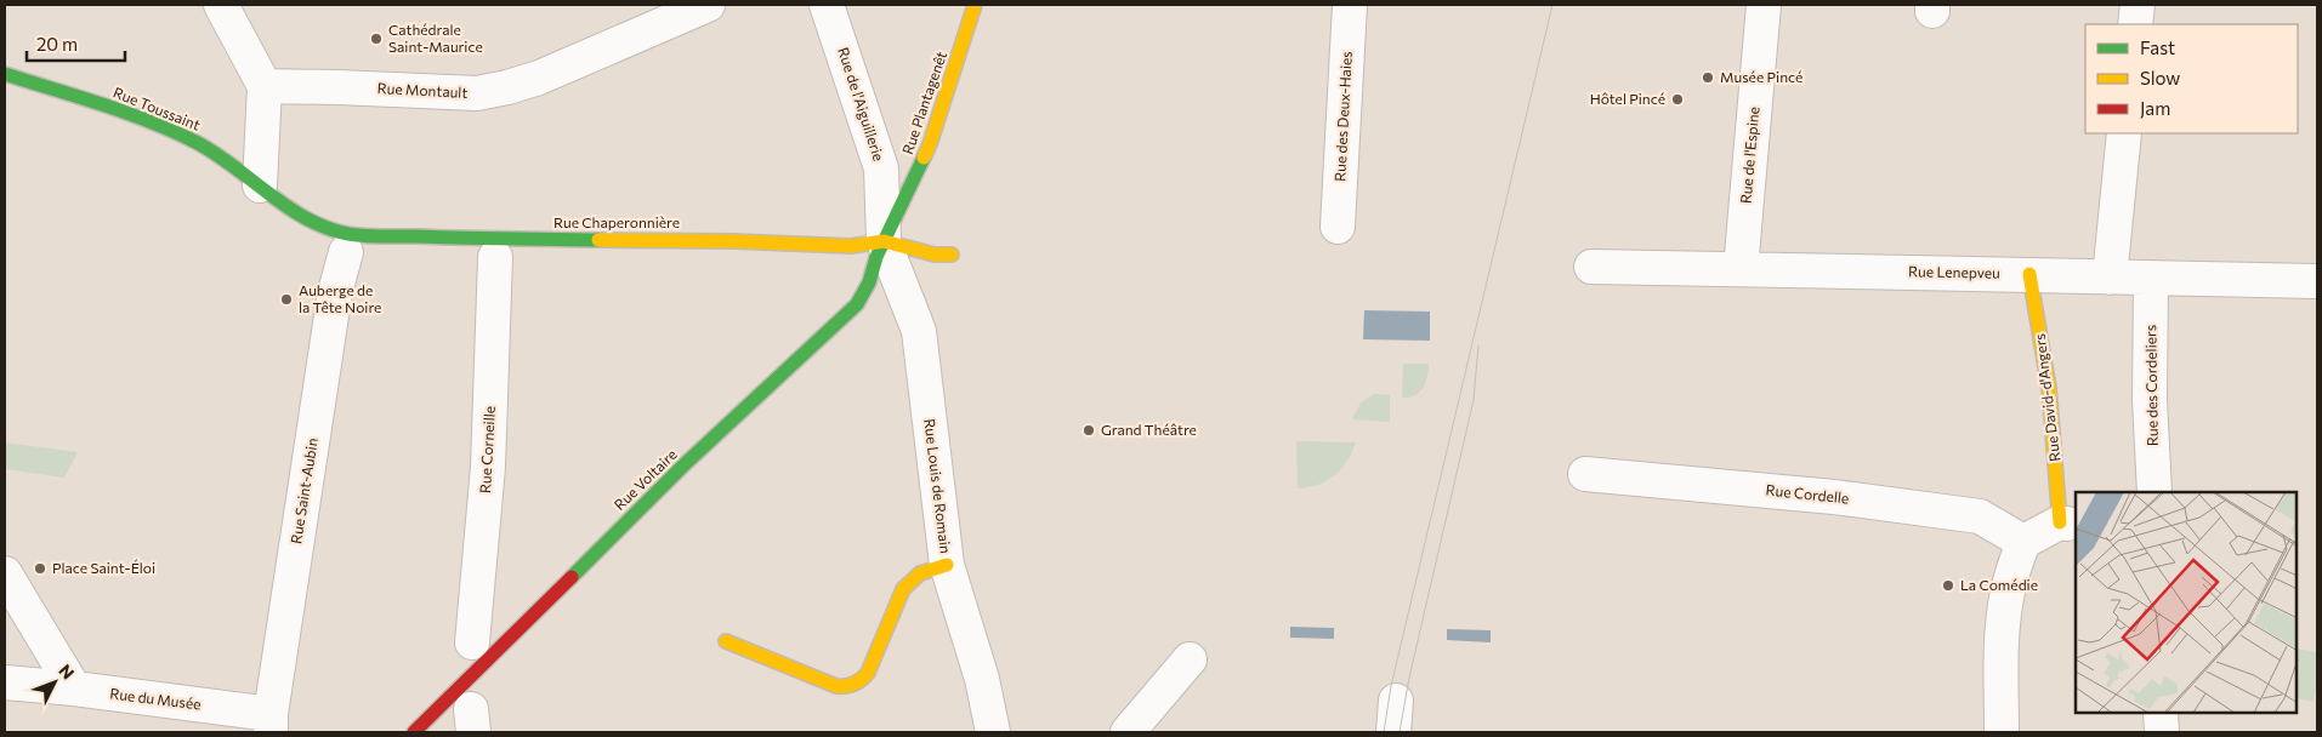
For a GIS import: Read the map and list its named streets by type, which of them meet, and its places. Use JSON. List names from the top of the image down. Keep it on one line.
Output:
{"streets":{"street":["Rue Montault","Rue Plantagenêt","Rue de l'Aiguillerie","Rue Toussaint","Rue des Deux-Haies","Rue de l'Espine","Rue Chaperonnière","Rue Lenepveu","Rue des Cordeliers","Rue David-d'Angers","Rue Corneille","Rue Voltaire","Rue Louis de Romain","Rue Saint-Aubin","Rue Cordelle","Rue du Musée"]},"crossings":[["Rue Plantagenêt","Rue de l'Aiguillerie"],["Rue Plantagenêt","Rue Chaperonnière"],["Rue Plantagenêt","Rue Voltaire"],["Rue Plantagenêt","Rue Louis de Romain"],["Rue de l'Aiguillerie","Rue Chaperonnière"],["Rue de l'Aiguillerie","Rue Voltaire"],["Rue de l'Aiguillerie","Rue Louis de Romain"],["Rue Toussaint","Rue Chaperonnière"],["Rue Toussaint","Rue Saint-Aubin"],["Rue de l'Espine","Rue Lenepveu"],["Rue Chaperonnière","Rue Voltaire"],["Rue Chaperonnière","Rue Louis de Romain"],["Rue Chaperonnière","Rue Saint-Aubin"],["Rue Lenepveu","Rue des Cordeliers"],["Rue Lenepveu","Rue David-d'Angers"],["Rue Voltaire","Rue Louis de Romain"],["Rue Saint-Aubin","Rue du Musée"]],"places":["Cathédrale Saint-Maurice","Musée Pincé","Hôtel Pincé","Auberge de la Tête Noire","Grand Théâtre","Place Saint-Éloi","La Comédie"],"legend":["Fast","Slow","Jam"],"scale_bar":"20 m","north":"top right"}
